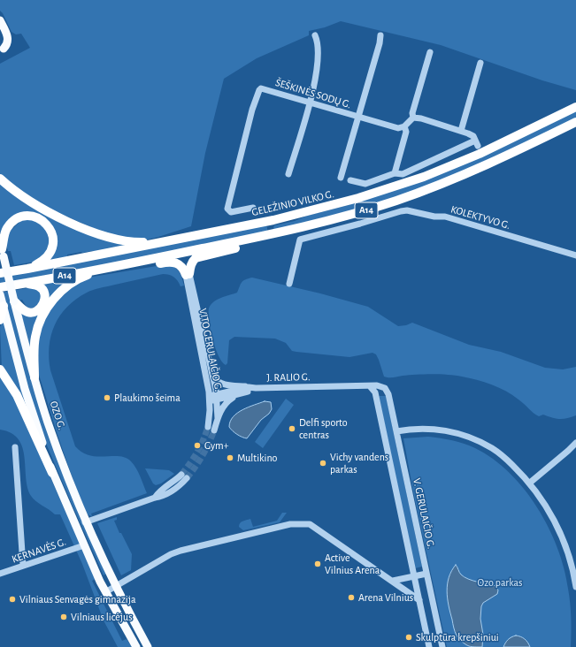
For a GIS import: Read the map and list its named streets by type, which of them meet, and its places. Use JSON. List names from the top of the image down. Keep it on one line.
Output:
{"streets":{"highway":["GELEŽINIO VILKO G.","A14"],"main road":["OZO G."],"street":["ŠEŠKINĖS SODŲ G.","KOLEKTYVO G.","VITO GERULAIČIO G.","J. RALIO G.","V. GERULAIČIO G.","KERNAVĖS G."]},"crossings":[["VITO GERULAIČIO G.","J. RALIO G."],["J. RALIO G.","V. GERULAIČIO G."]],"parks":["Ozo parkas"],"places":["Plaukimo šeima","Delfi sporto centras","Gym+","Multikino","Vichy vandens parkas","Active Vilnius Arena","Arena Vilnius","Vilniaus Senvagės gimnazija","Vilniaus licėjus","Skulptūra krepšiniui"]}
